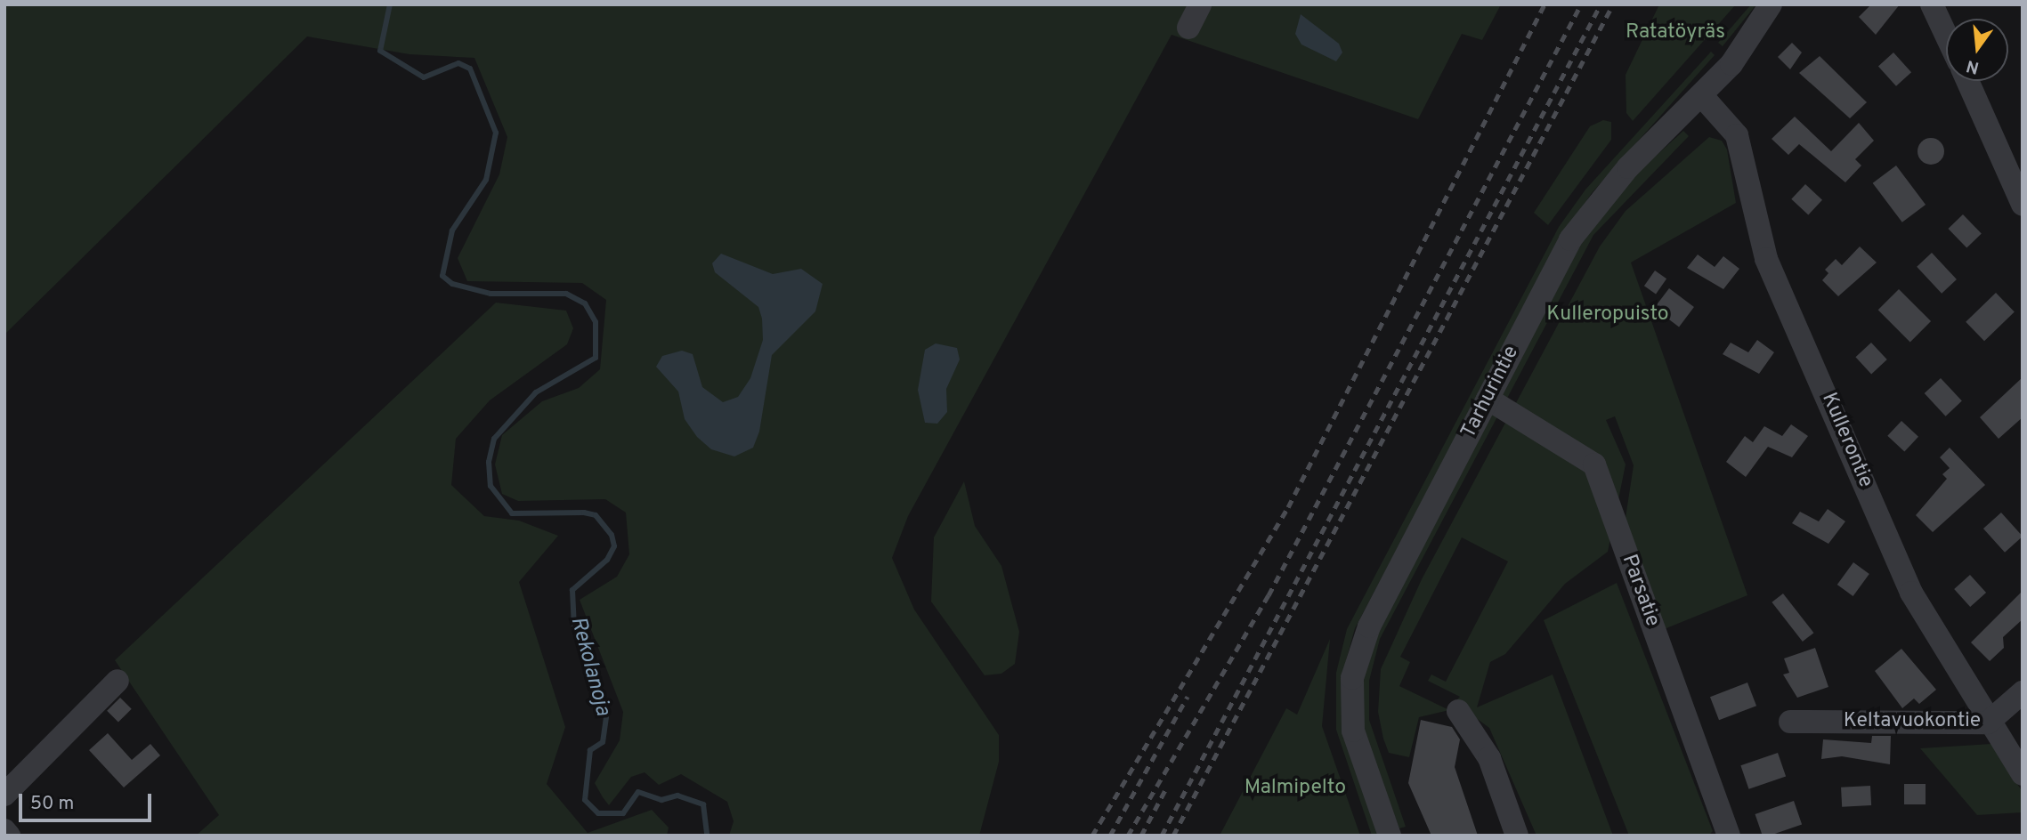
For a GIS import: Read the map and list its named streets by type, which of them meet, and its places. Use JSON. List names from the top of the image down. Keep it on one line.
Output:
{"streets":{"street":["Tarhurintie","Kullerontie","Parsatie","Keltavuokontie"]},"crossings":[["Tarhurintie","Kullerontie"],["Tarhurintie","Parsatie"],["Kullerontie","Keltavuokontie"]],"water":["Rekolanoja"],"parks":["Ratatöyräs","Kulleropuisto","Malmipelto"],"scale_bar":"50 m","north":"bottom"}
